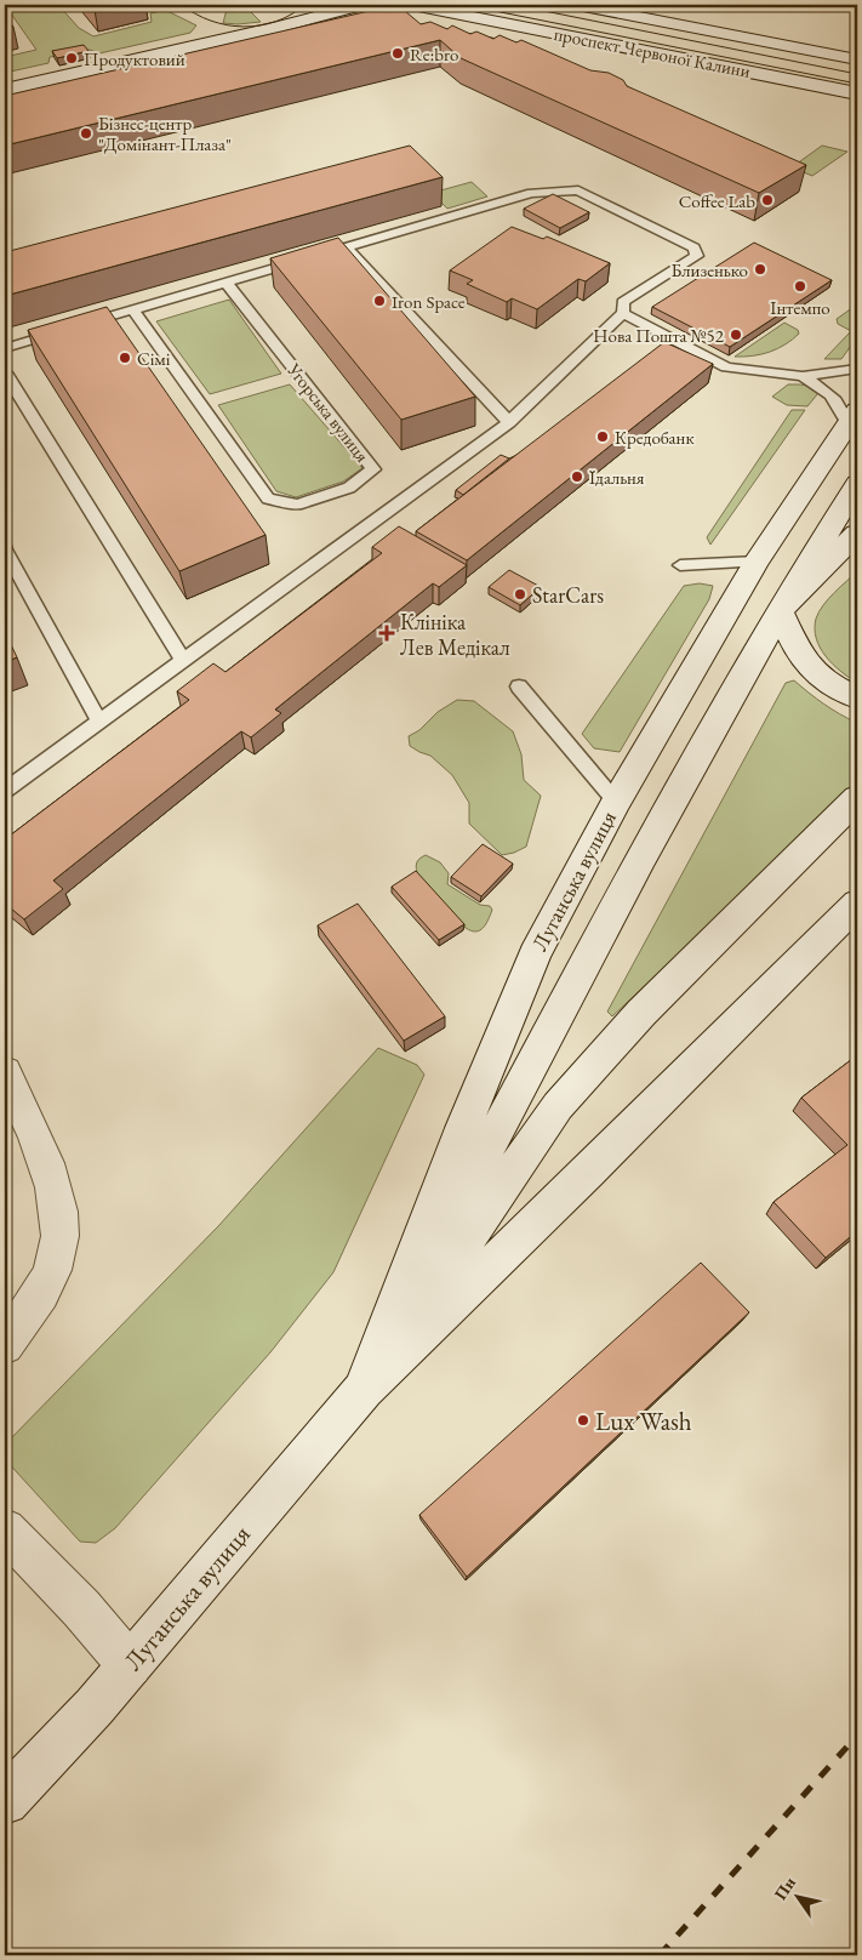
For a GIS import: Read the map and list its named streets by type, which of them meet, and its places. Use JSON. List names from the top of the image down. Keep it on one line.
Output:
{"streets":{"main road":["проспект Червоної Калини","Луганська вулиця"],"lane":["Угорська вулиця"]},"places":{"other":["Re:bro","Продуктовий","Бізнес-центр \"Домінант-Плаза\"","Coffee Lab","Близенько","Інтемпо","Iron Space","Нова Пошта №52","Сімі","Кредобанк","Їдальня","StarCars","Lux Wash"],"health":["Клініка Лев Медікал"]},"north":"top left"}
